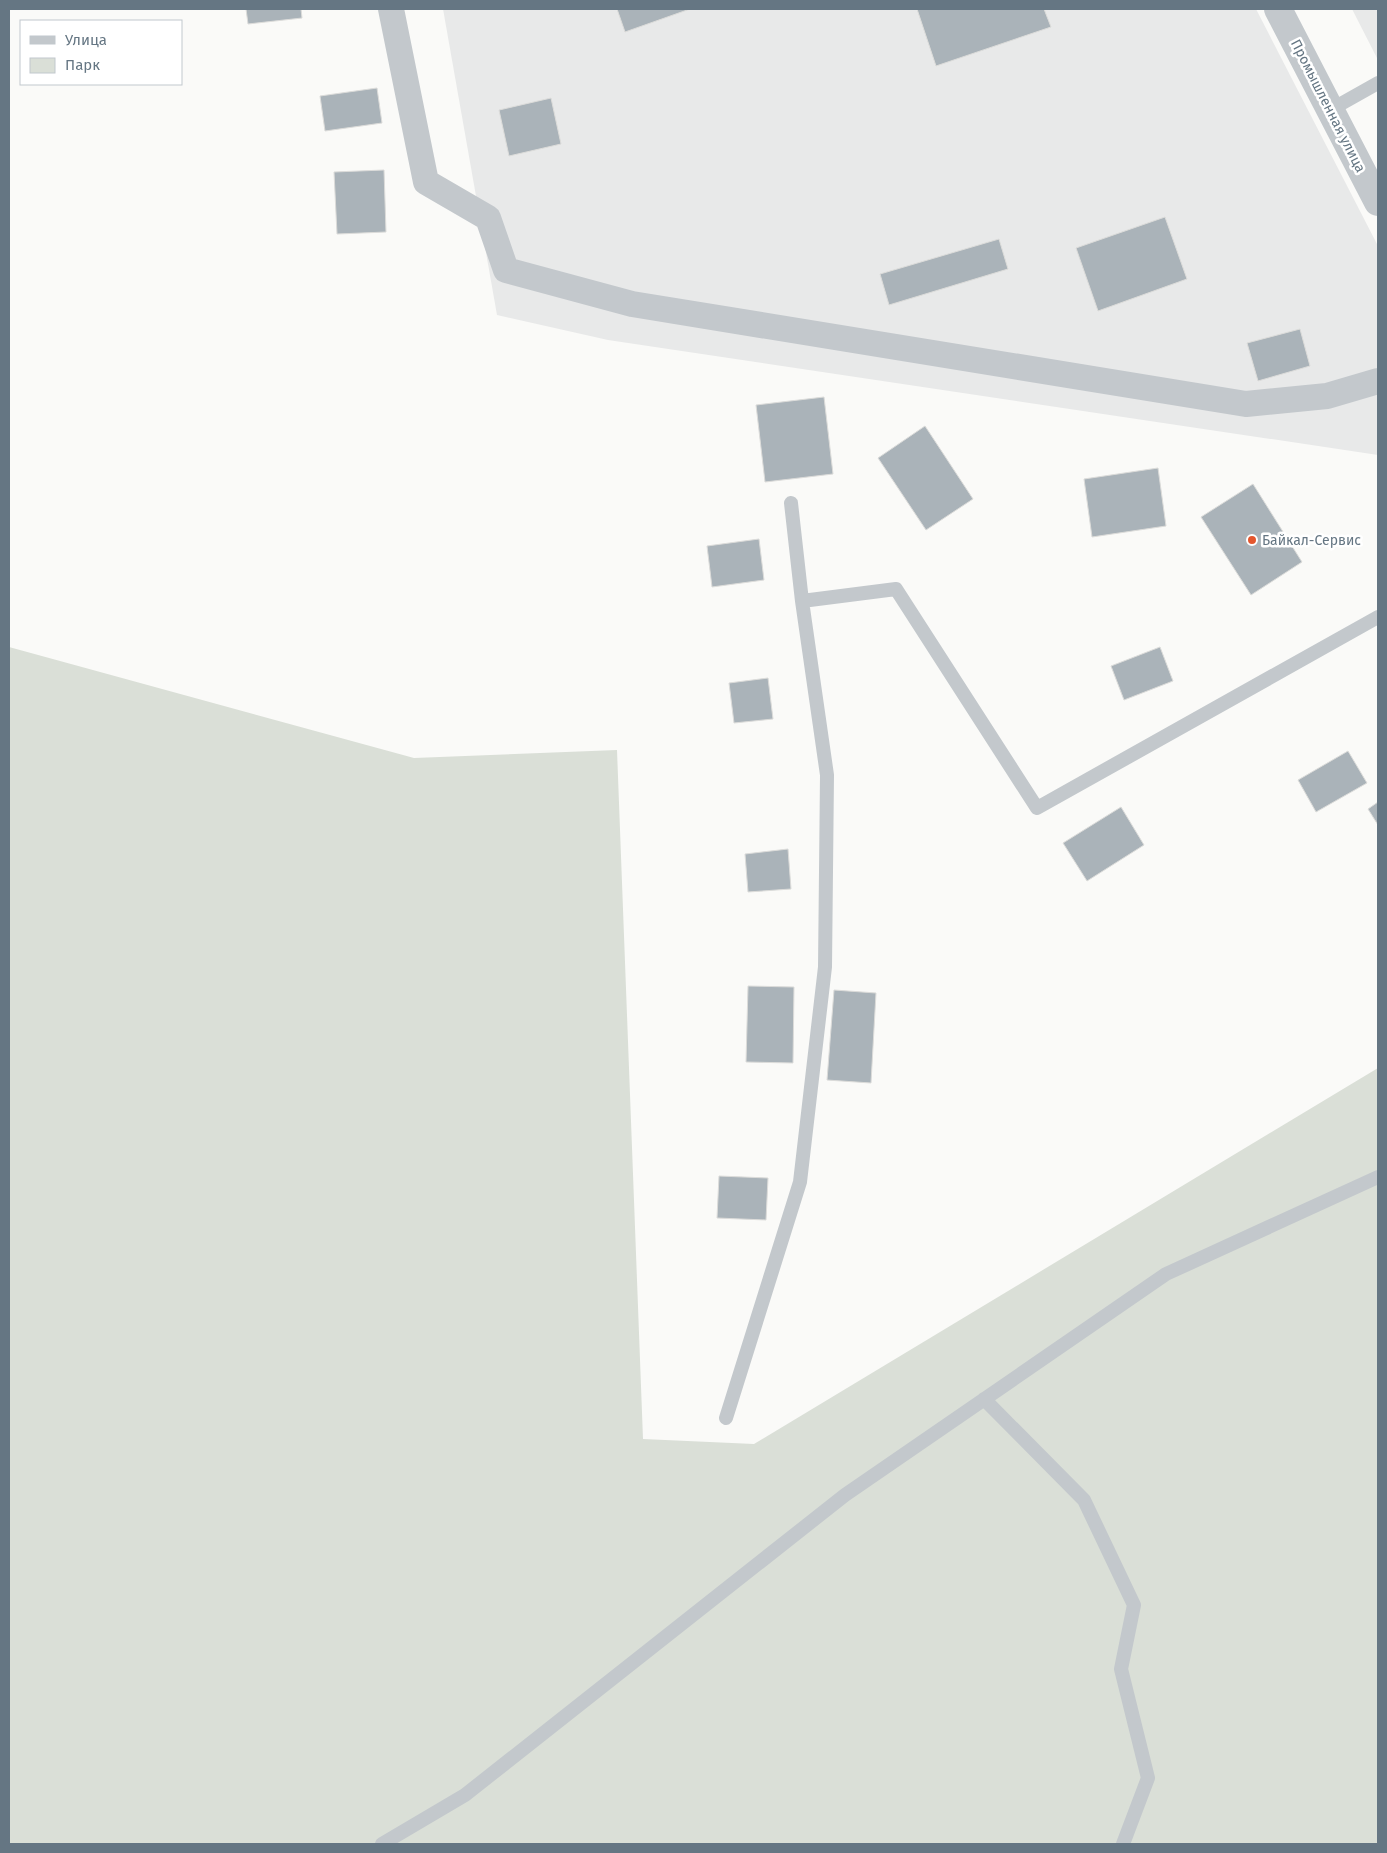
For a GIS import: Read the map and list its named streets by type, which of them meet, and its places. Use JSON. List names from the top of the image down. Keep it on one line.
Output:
{"streets":{"street":["Промышленная улица"]},"places":["Байкал-Сервис"],"legend":["Улица","Парк"]}
